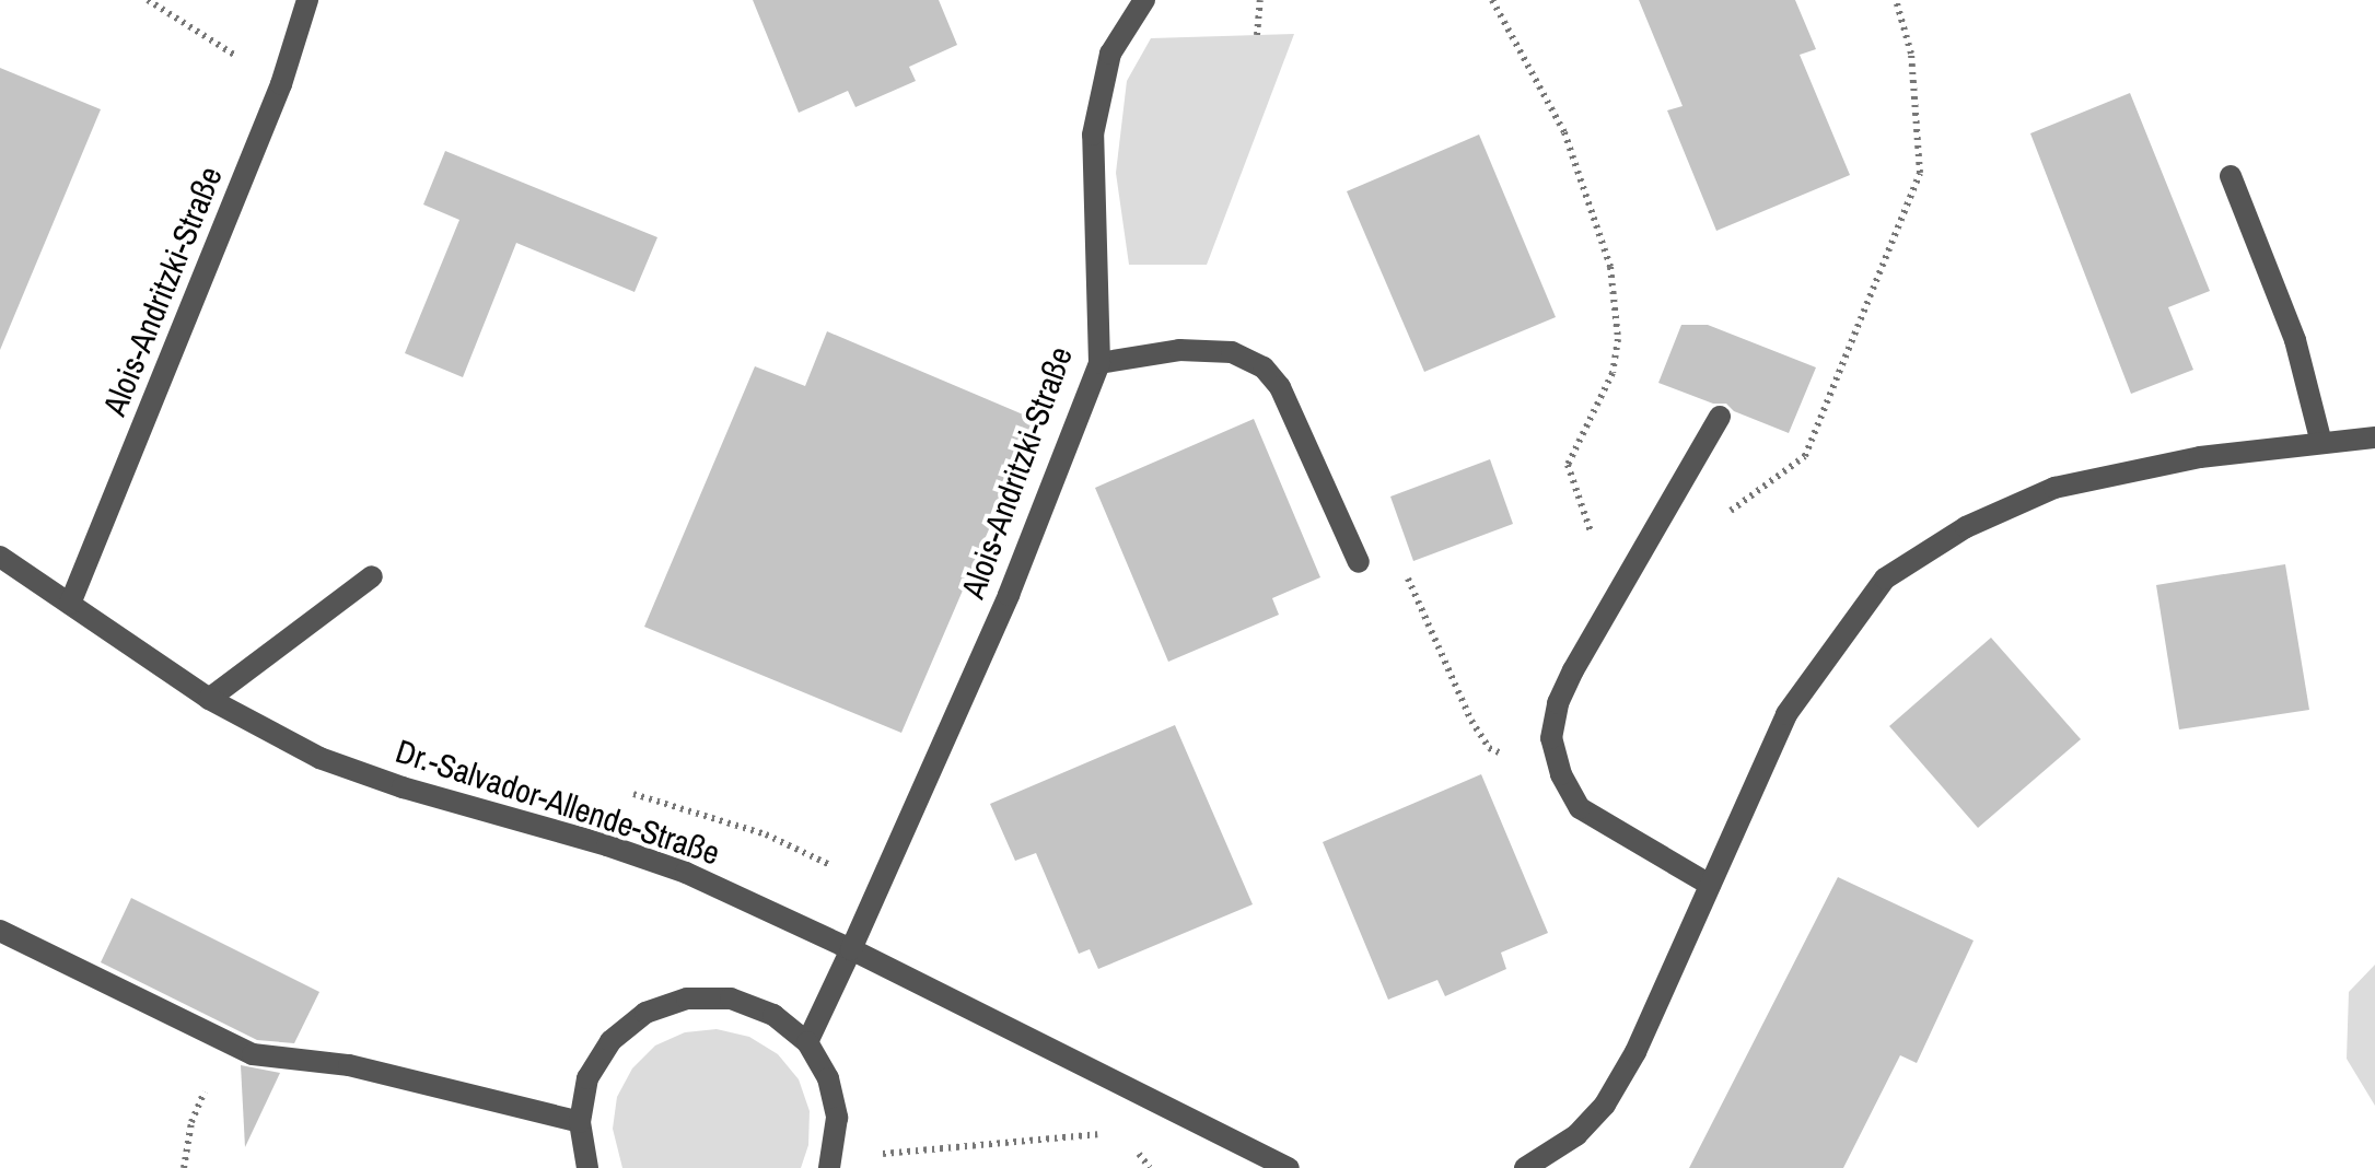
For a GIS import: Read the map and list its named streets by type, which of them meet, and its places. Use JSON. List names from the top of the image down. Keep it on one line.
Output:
{"streets":{"street":["Alois-Andritzki-Straße","Dr.-Salvador-Allende-Straße"]},"crossings":[["Alois-Andritzki-Straße","Dr.-Salvador-Allende-Straße"]]}
